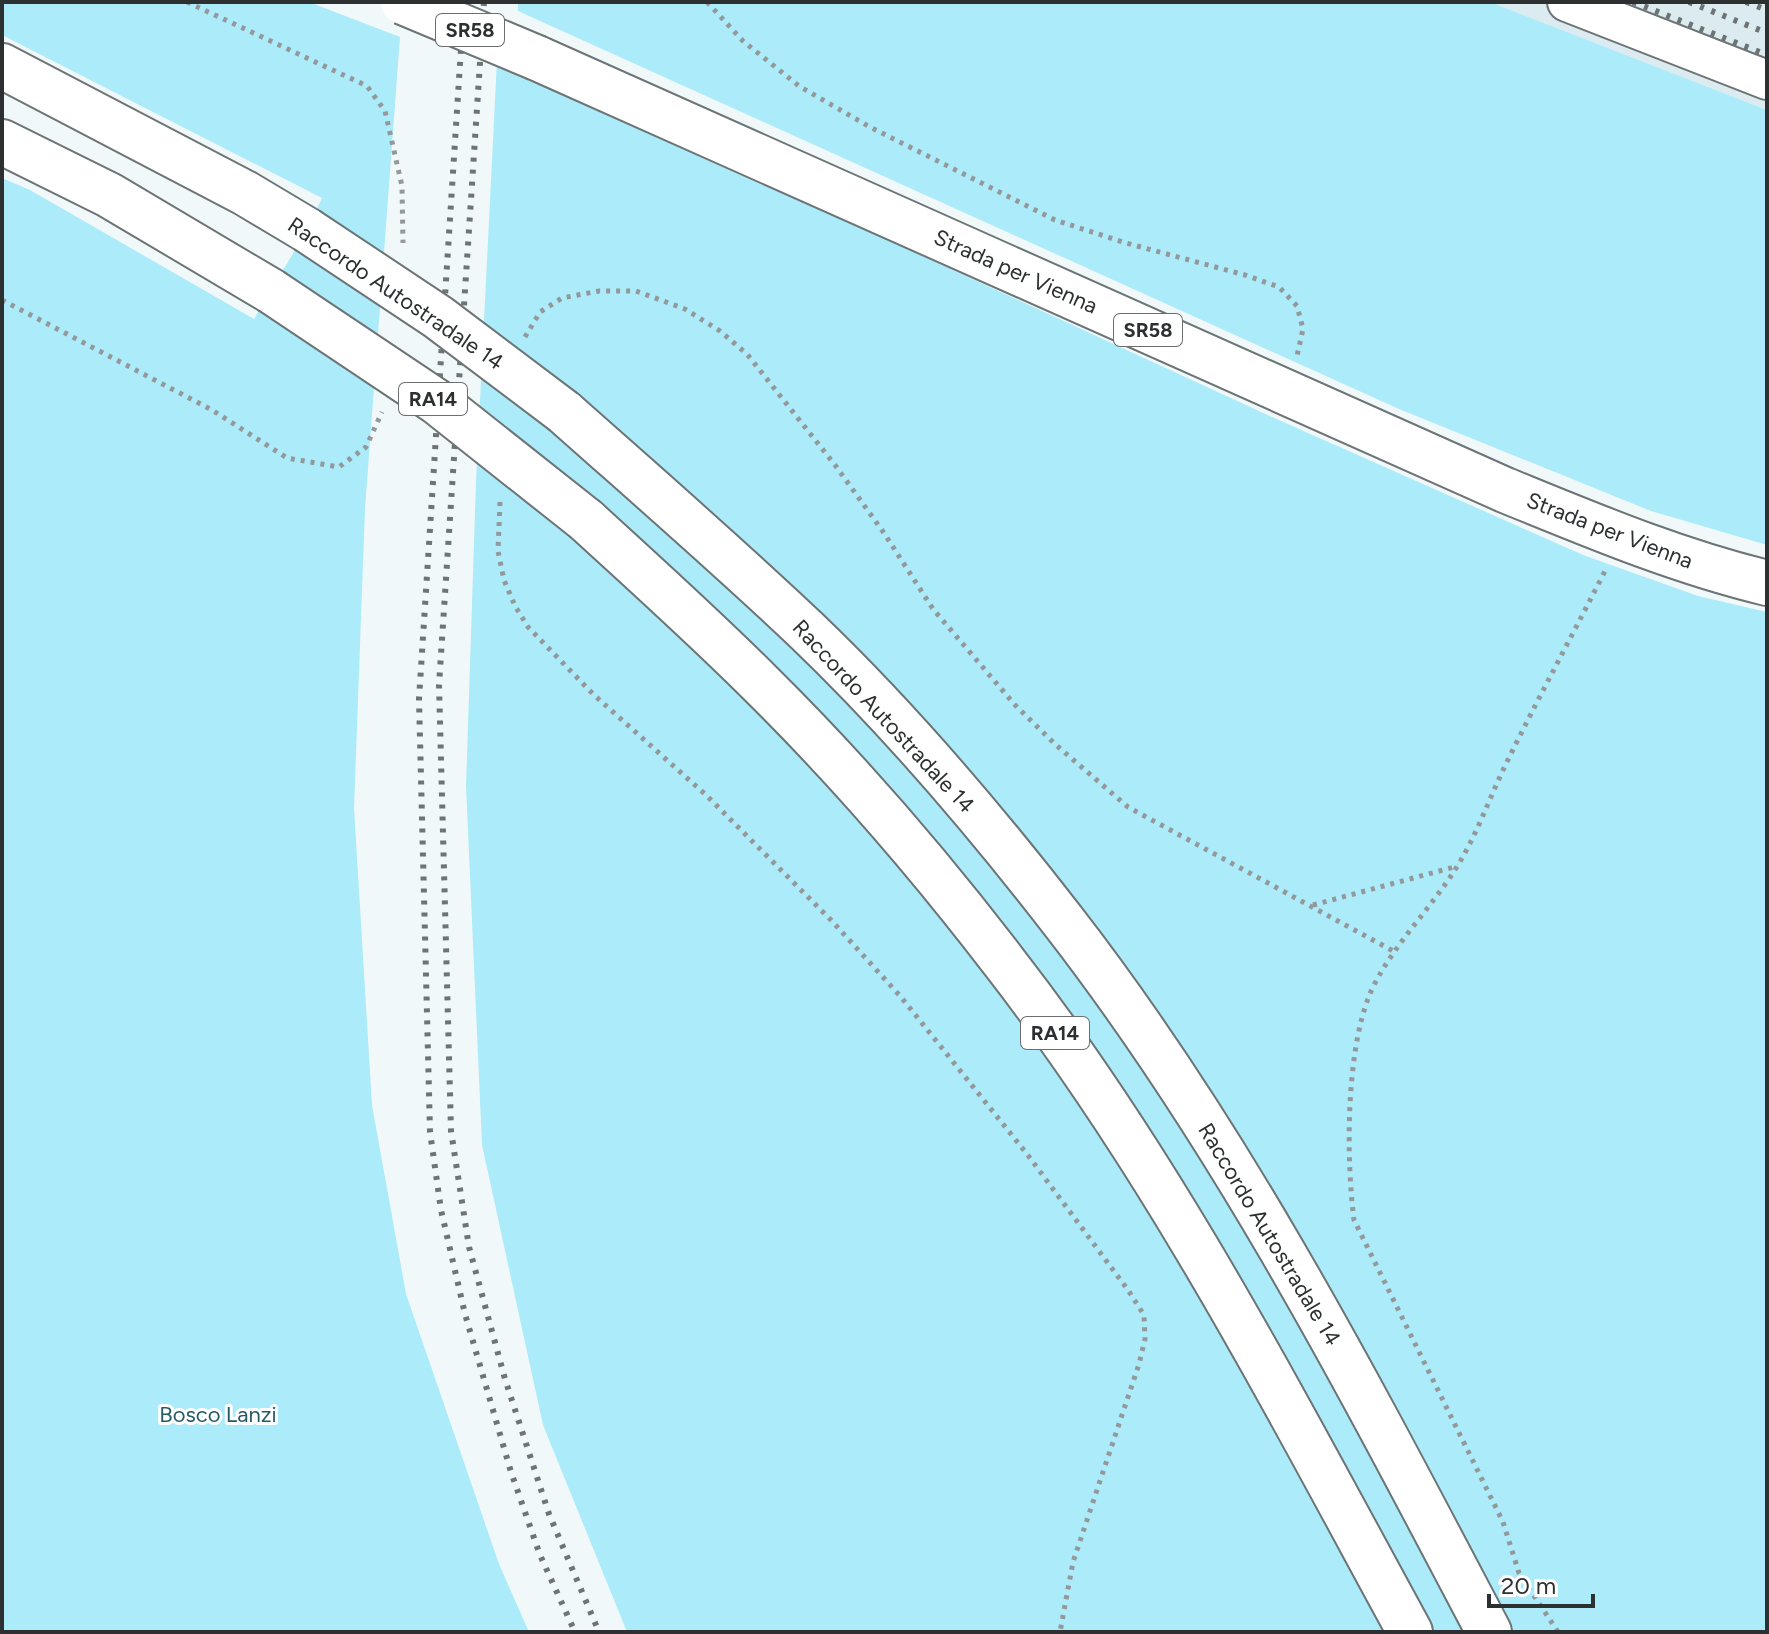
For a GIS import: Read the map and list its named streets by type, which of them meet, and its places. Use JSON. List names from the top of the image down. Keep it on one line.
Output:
{"streets":{"main road":["SR58","Strada per Vienna","Raccordo Autostradale 14","RA14"]},"parks":["Bosco Lanzi"],"scale_bar":"20 m"}
